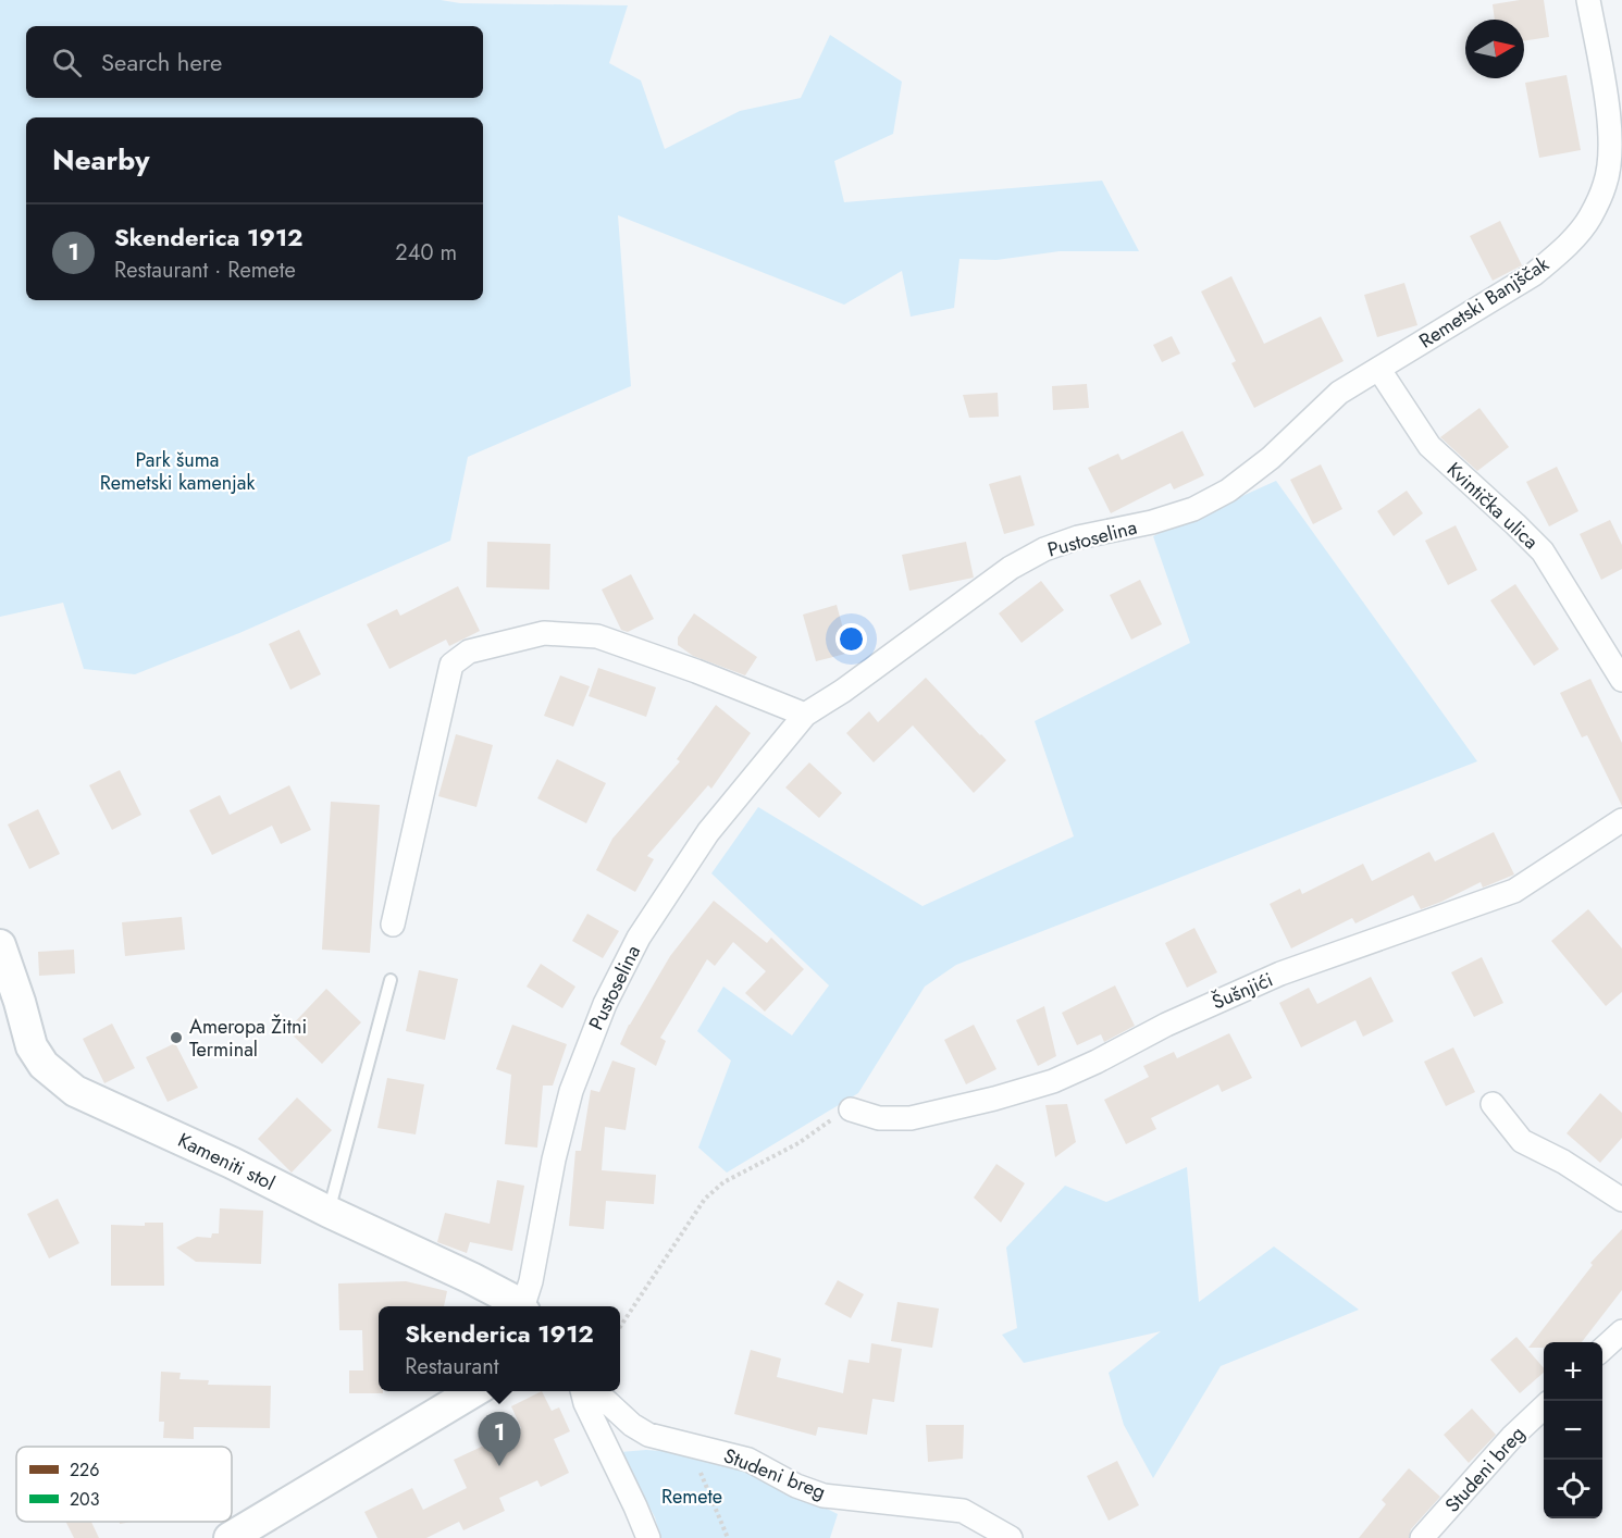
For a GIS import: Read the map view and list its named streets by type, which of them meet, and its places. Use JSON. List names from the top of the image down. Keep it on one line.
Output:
{"streets":{"main road":["Kameniti stol"],"street":["Remetski Banjščak","Kvintička ulica","Pustoselina","Šušnjići","Studeni breg"]},"crossings":[["Remetski Banjščak","Kvintička ulica"],["Remetski Banjščak","Pustoselina"],["Kvintička ulica","Pustoselina"]],"parks":["Park šuma Remetski kamenjak","Remete"],"places":["Ameropa Žitni Terminal"],"legend":["226","203"],"north":"right","page":{"search":"Search here","heading":"Nearby","list":[{"mark":"1","name":"Skenderica 1912","note":"Restaurant · Remete","value":"240 m"}],"popup":["Skenderica 1912","Restaurant"],"map_buttons":["+","−"],"pins":"1"}}
